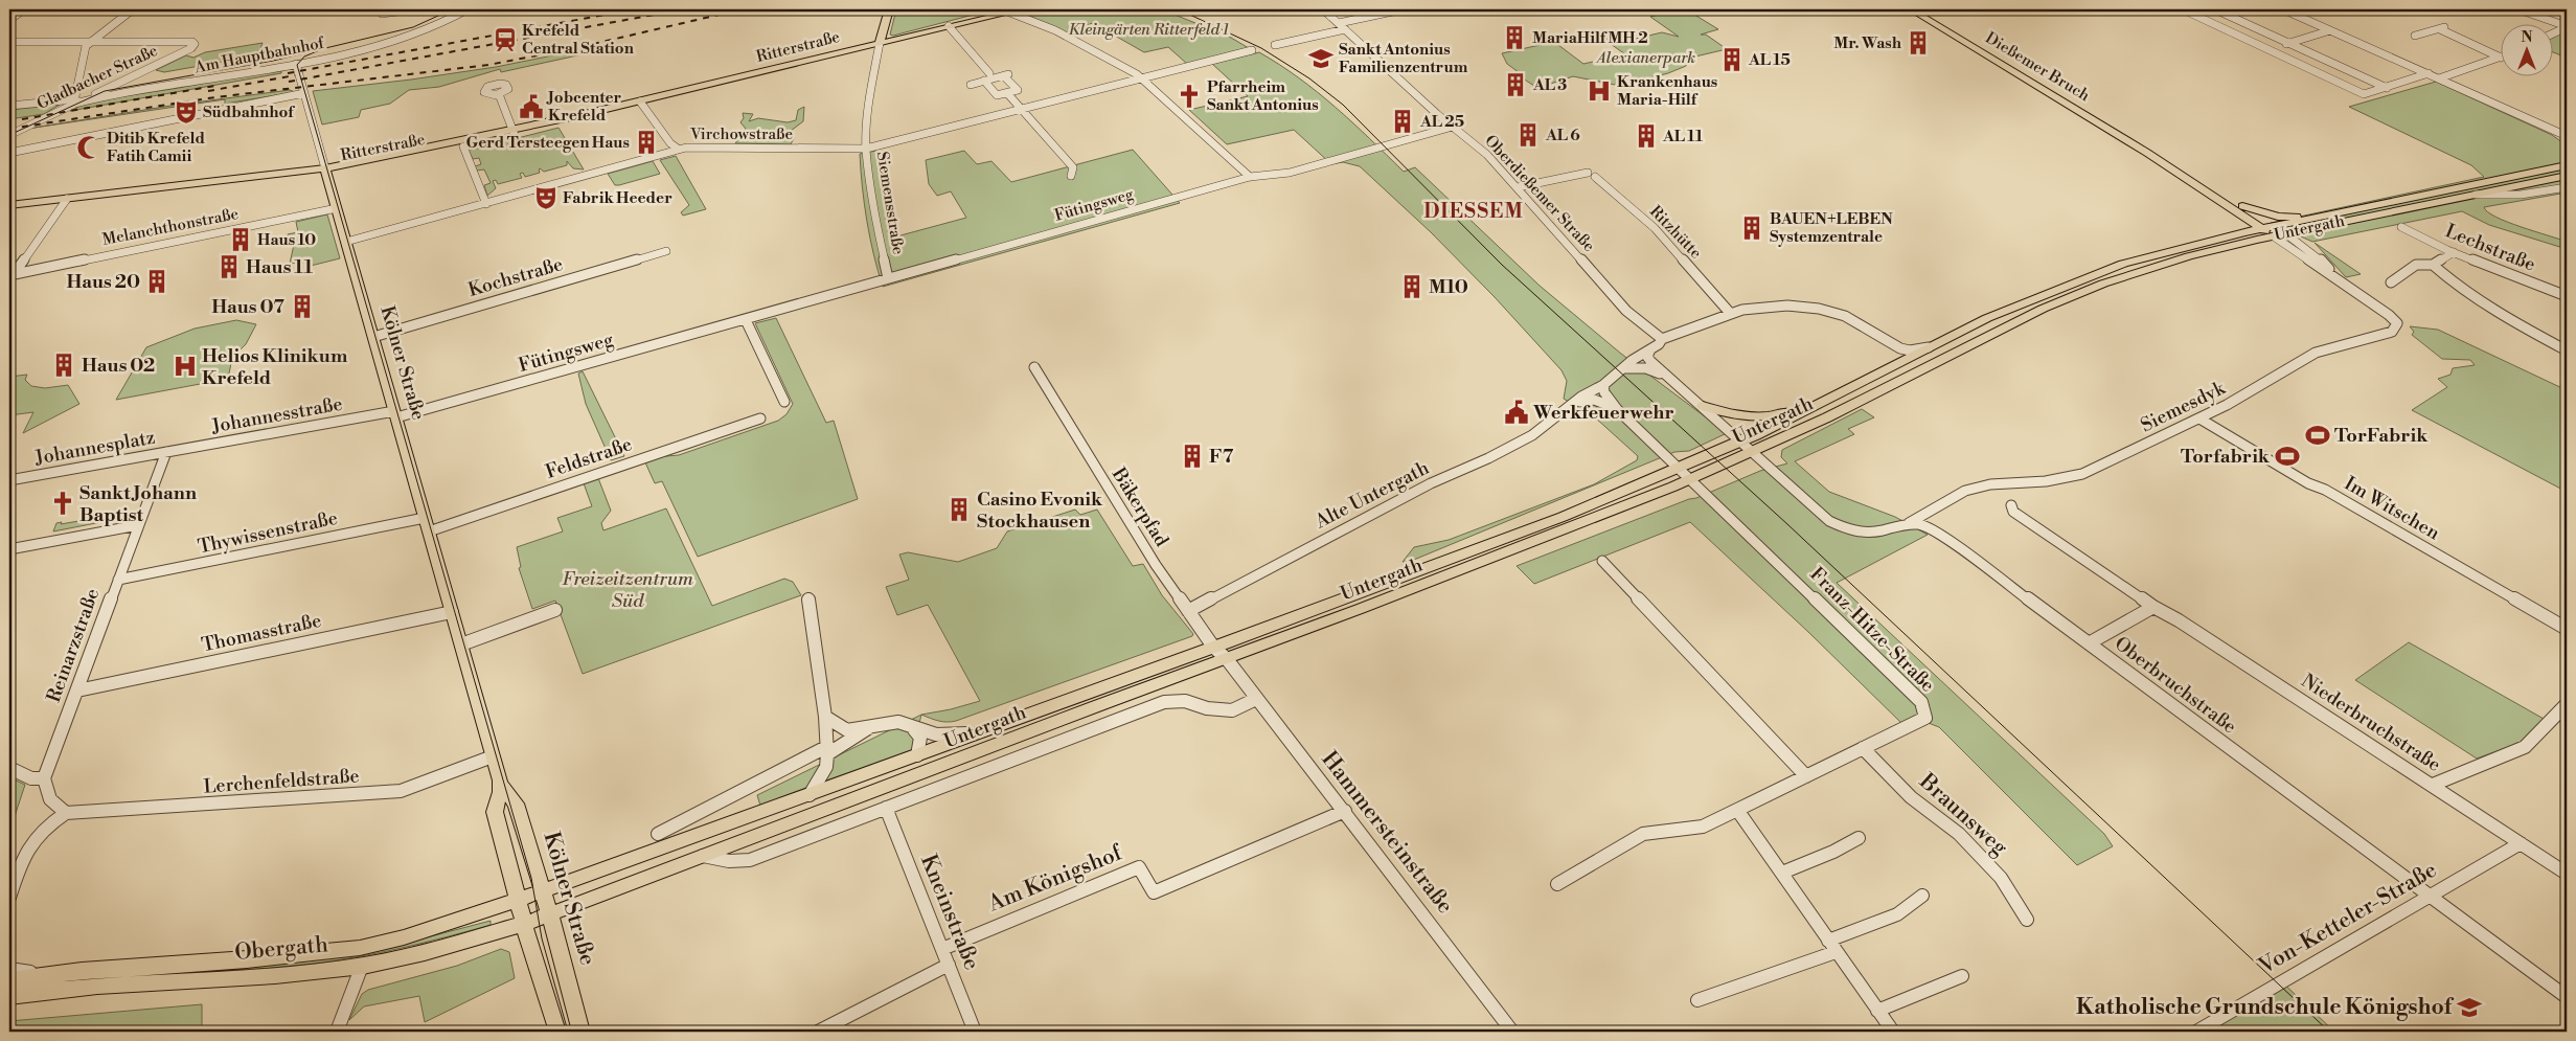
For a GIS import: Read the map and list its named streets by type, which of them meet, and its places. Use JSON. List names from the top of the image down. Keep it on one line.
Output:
{"streets":{"main road":["Ritterstraße","Dießemer Bruch","Siemensstraße","Untergath","Kölner Straße","Obergath"],"street":["Am Hauptbahnhof","Gladbacher Straße","Virchowstraße","Oberdießemer Straße","Fütingsweg","Melanchthonstraße","Ritzhütte","Lechstraße","Kochstraße","Siemesdyk","Johannesstraße","Johannesplatz","Feldstraße","Alte Untergath","Bäkerpfad","Im Witschen","Thywissenstraße","Franz-Hitze-Straße","Thomasstraße","Reinarzstraße","Oberbruchstraße","Niederbruchstraße","Lerchenfeldstraße","Braunsweg","Hammersteinstraße","Am Königshof","Kneinstraße","Von-Ketteler-Straße"]},"crossings":[["Ritterstraße","Siemensstraße"],["Ritterstraße","Kölner Straße"],["Am Hauptbahnhof","Gladbacher Straße"],["Am Hauptbahnhof","Kölner Straße"],["Dießemer Bruch","Untergath"],["Dießemer Bruch","Siemesdyk"],["Virchowstraße","Siemensstraße"],["Virchowstraße","Kölner Straße"],["Oberdießemer Straße","Fütingsweg"],["Oberdießemer Straße","Ritzhütte"],["Oberdießemer Straße","Alte Untergath"],["Siemensstraße","Fütingsweg"],["Fütingsweg","Kölner Straße"],["Fütingsweg","Johannesstraße"],["Melanchthonstraße","Kölner Straße"],["Untergath","Kölner Straße"],["Untergath","Siemesdyk"],["Untergath","Alte Untergath"],["Untergath","Bäkerpfad"],["Untergath","Franz-Hitze-Straße"],["Untergath","Oberbruchstraße"],["Untergath","Hammersteinstraße"],["Untergath","Obergath"],["Ritzhütte","Alte Untergath"],["Kochstraße","Kölner Straße"],["Kölner Straße","Johannesstraße"],["Kölner Straße","Feldstraße"],["Kölner Straße","Thywissenstraße"],["Kölner Straße","Thomasstraße"],["Kölner Straße","Lerchenfeldstraße"],["Kölner Straße","Obergath"],["Siemesdyk","Im Witschen"],["Siemesdyk","Oberbruchstraße"],["Johannesstraße","Johannesplatz"],["Johannesplatz","Reinarzstraße"],["Alte Untergath","Bäkerpfad"],["Alte Untergath","Franz-Hitze-Straße"],["Bäkerpfad","Hammersteinstraße"],["Thywissenstraße","Reinarzstraße"],["Franz-Hitze-Straße","Braunsweg"],["Thomasstraße","Reinarzstraße"],["Oberbruchstraße","Von-Ketteler-Straße"],["Niederbruchstraße","Von-Ketteler-Straße"],["Hammersteinstraße","Am Königshof"],["Am Königshof","Kneinstraße"]],"districts":["DIESSEM"],"parks":["Kleingärten Ritterfeld 1","Alexianerpark","Freizeitzentrum Süd"],"places":{"building":["MariaHilf MH 2","Mr. Wash","AL 15","AL 3","AL 25","AL 6","AL 11","Gerd Tersteegen Haus","BAUEN+LEBEN Systemzentrale","Haus 10","Haus 11","Haus 20","M10","Haus 07","Haus 02","F7","Casino Evonik Stockhausen"],"station":["Krefeld Central Station"],"school or university":["Sankt Antonius Familienzentrum","Katholische Grundschule Königshof"],"hospital":["Krankenhaus Maria-Hilf","Helios Klinikum Krefeld"],"church":["Pfarrheim Sankt Antonius","Sankt Johann Baptist"],"public building":["Jobcenter Krefeld","Werkfeuerwehr"],"theatre":["Südbahnhof","Fabrik Heeder"],"mosque":["Ditib Krefeld Fatih Camii"],"sports":["TorFabrik","Torfabrik"]},"north":"top"}
